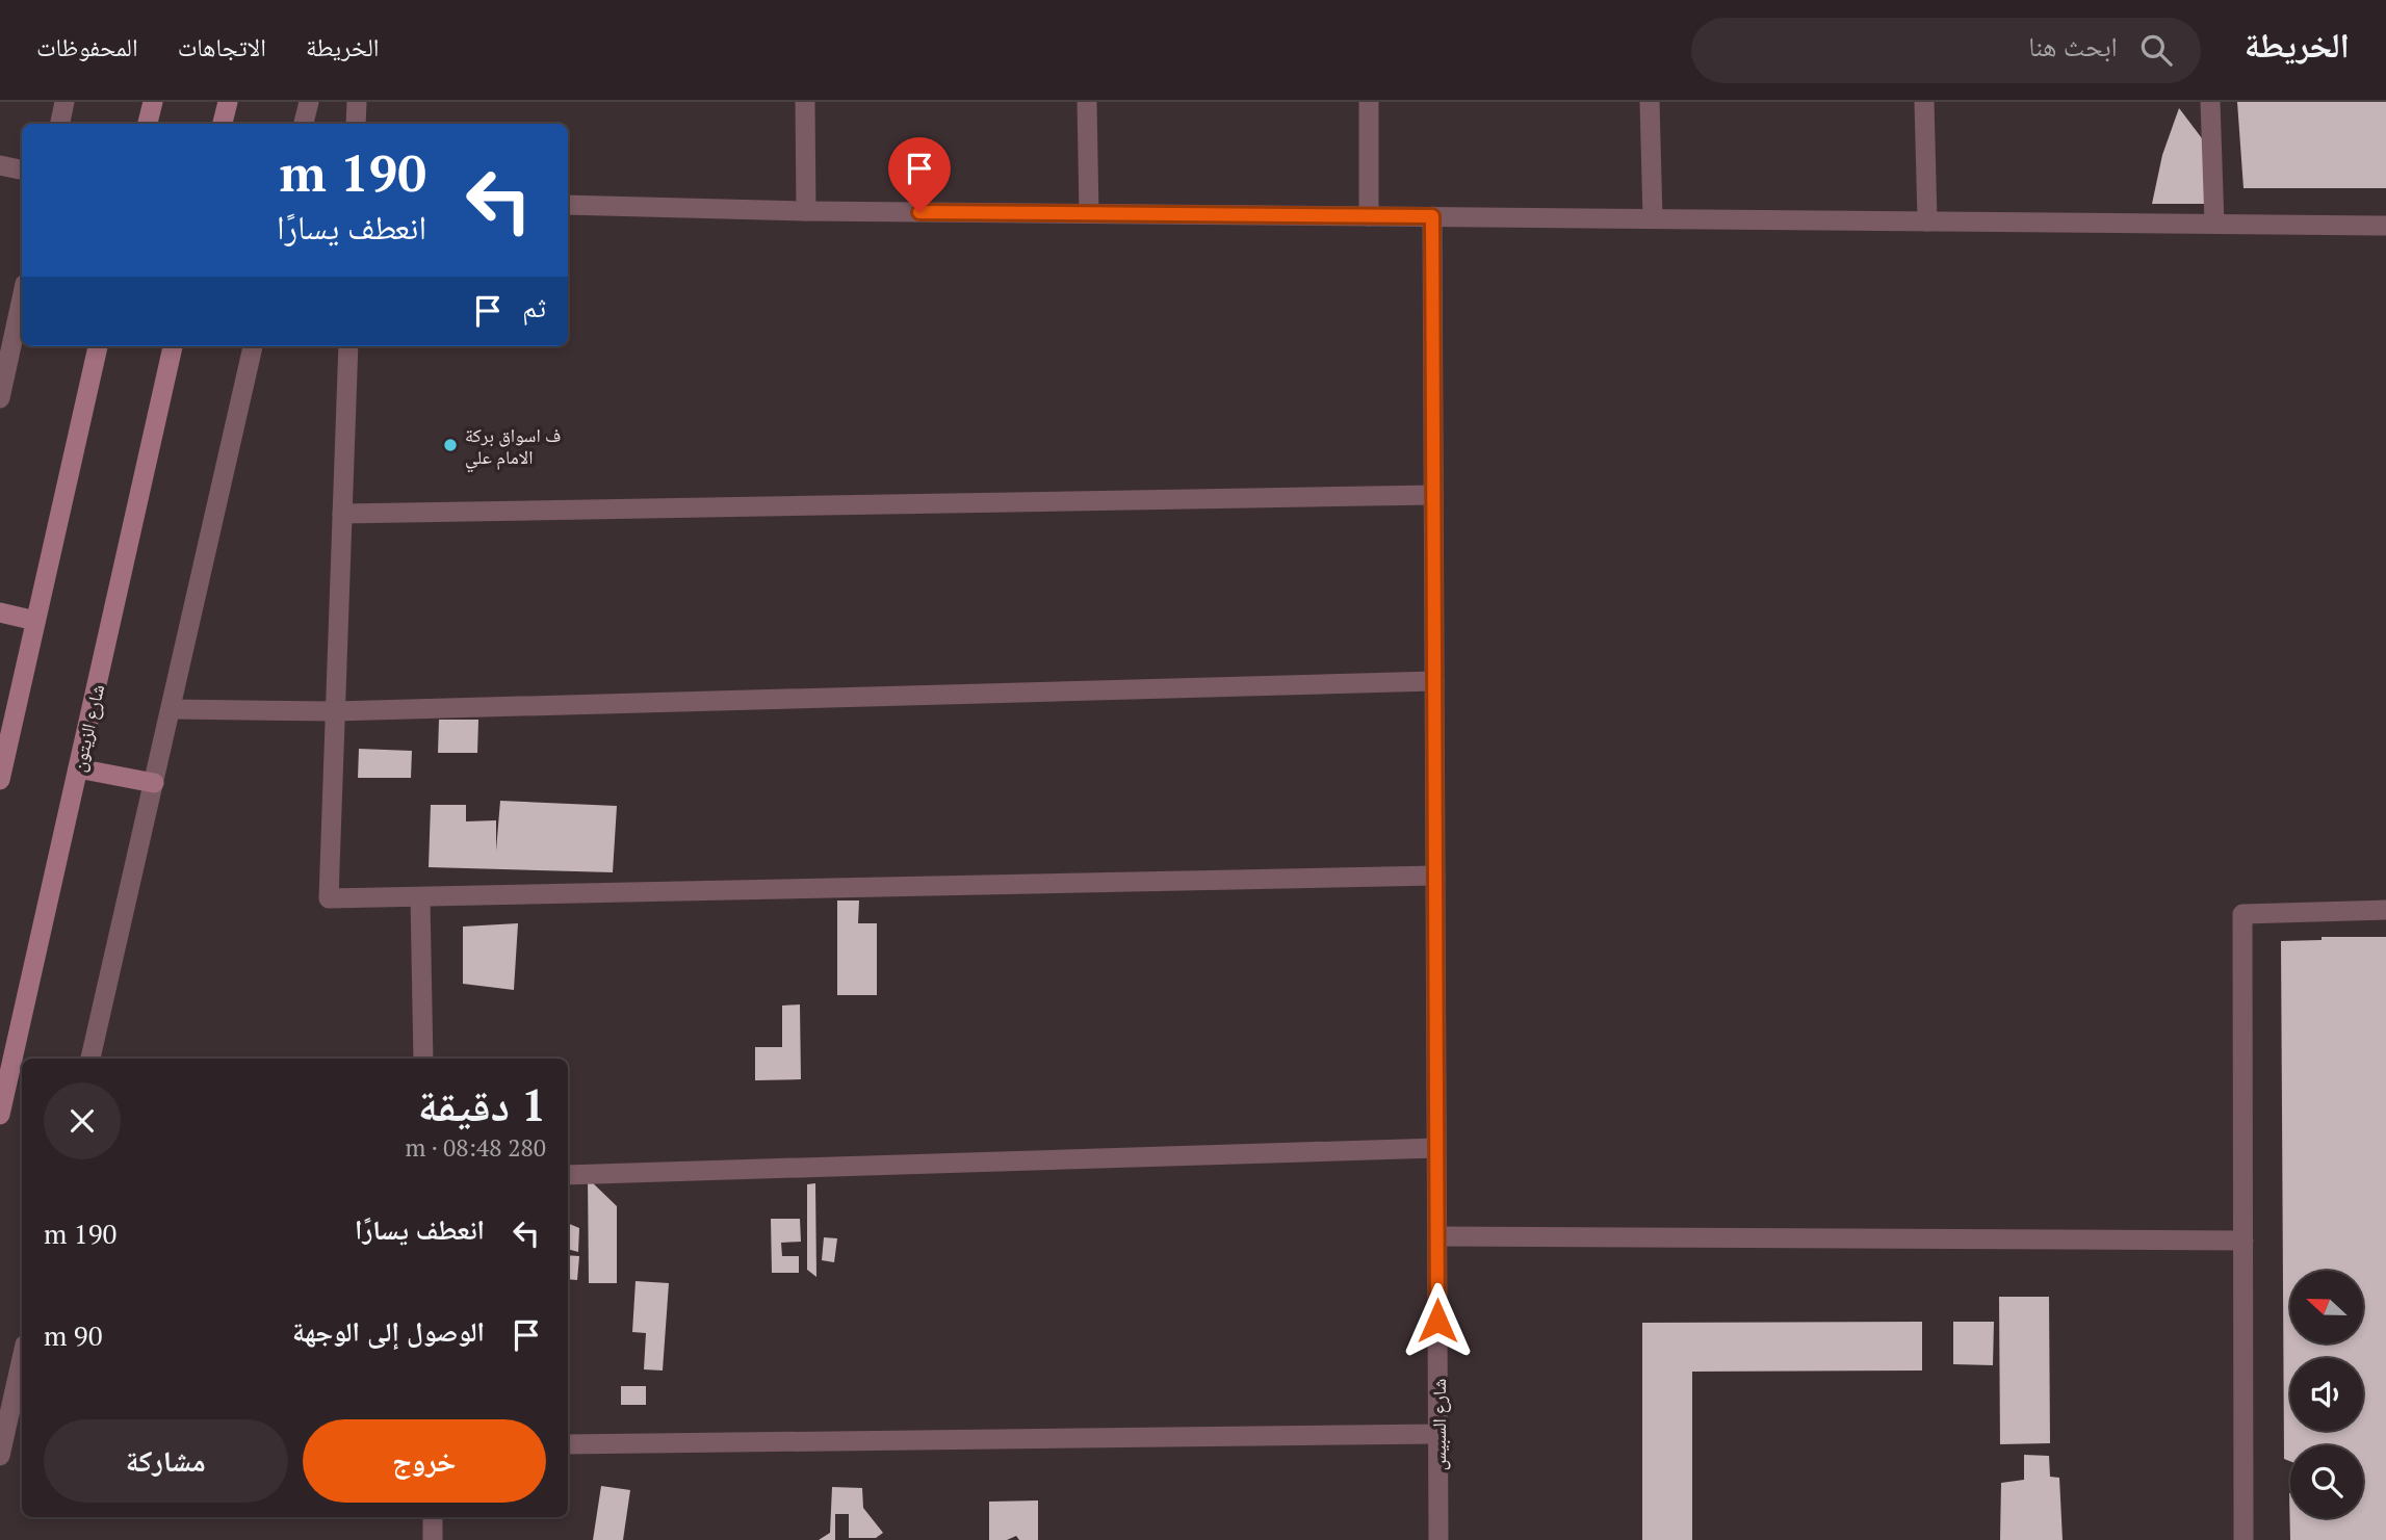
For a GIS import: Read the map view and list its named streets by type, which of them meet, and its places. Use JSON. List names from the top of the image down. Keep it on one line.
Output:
{"streets":{"main road":["شارع الزيتون"],"street":["شارع السبيس"]},"places":["ف اسواق بركة الامام علي"],"north":"left","page":{"header":"الخريطة","search":"ابحث هنا","nav":["الخريطة","الاتجاهات","المحفوظات"],"turn":["190 m","انعطف يسارًا"],"then":"ثم","heading":["1 دقيقة","280 m · 08:48"],"list":[{"name":"انعطف يسارًا","value":"190 m"},{"name":"الوصول إلى الوجهة","value":"90 m"}],"buttons":["خروج","مشاركة"]}}
